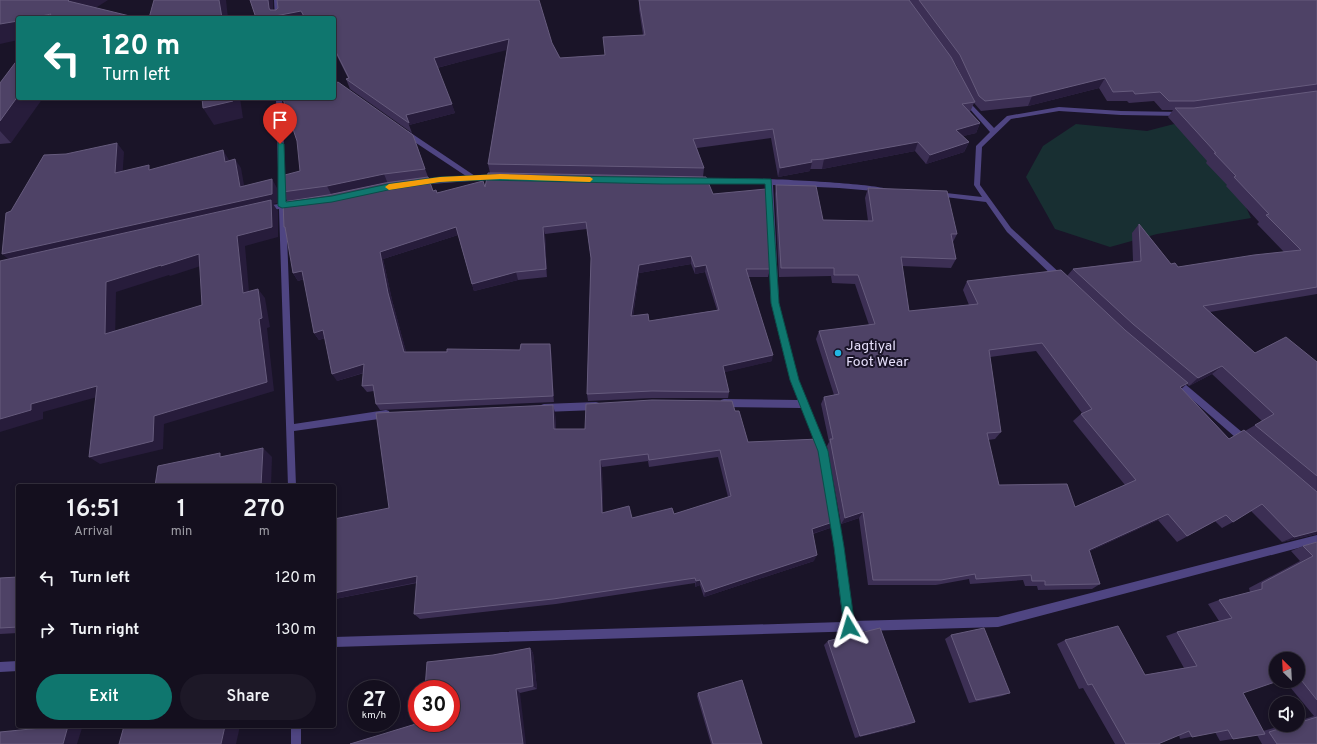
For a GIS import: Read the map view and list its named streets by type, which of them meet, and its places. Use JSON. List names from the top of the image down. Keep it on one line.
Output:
{"places":["Jagtiyal Foot Wear"],"north":"top left","page":{"turn":["120 m","Turn left"],"eta":["16:51","Arrival","1","min","270","m"],"list":[{"name":"Turn left","value":"120 m"},{"name":"Turn right","value":"130 m"}],"buttons":["Exit","Share"],"speed":"27 km/h","limit":"30"}}
